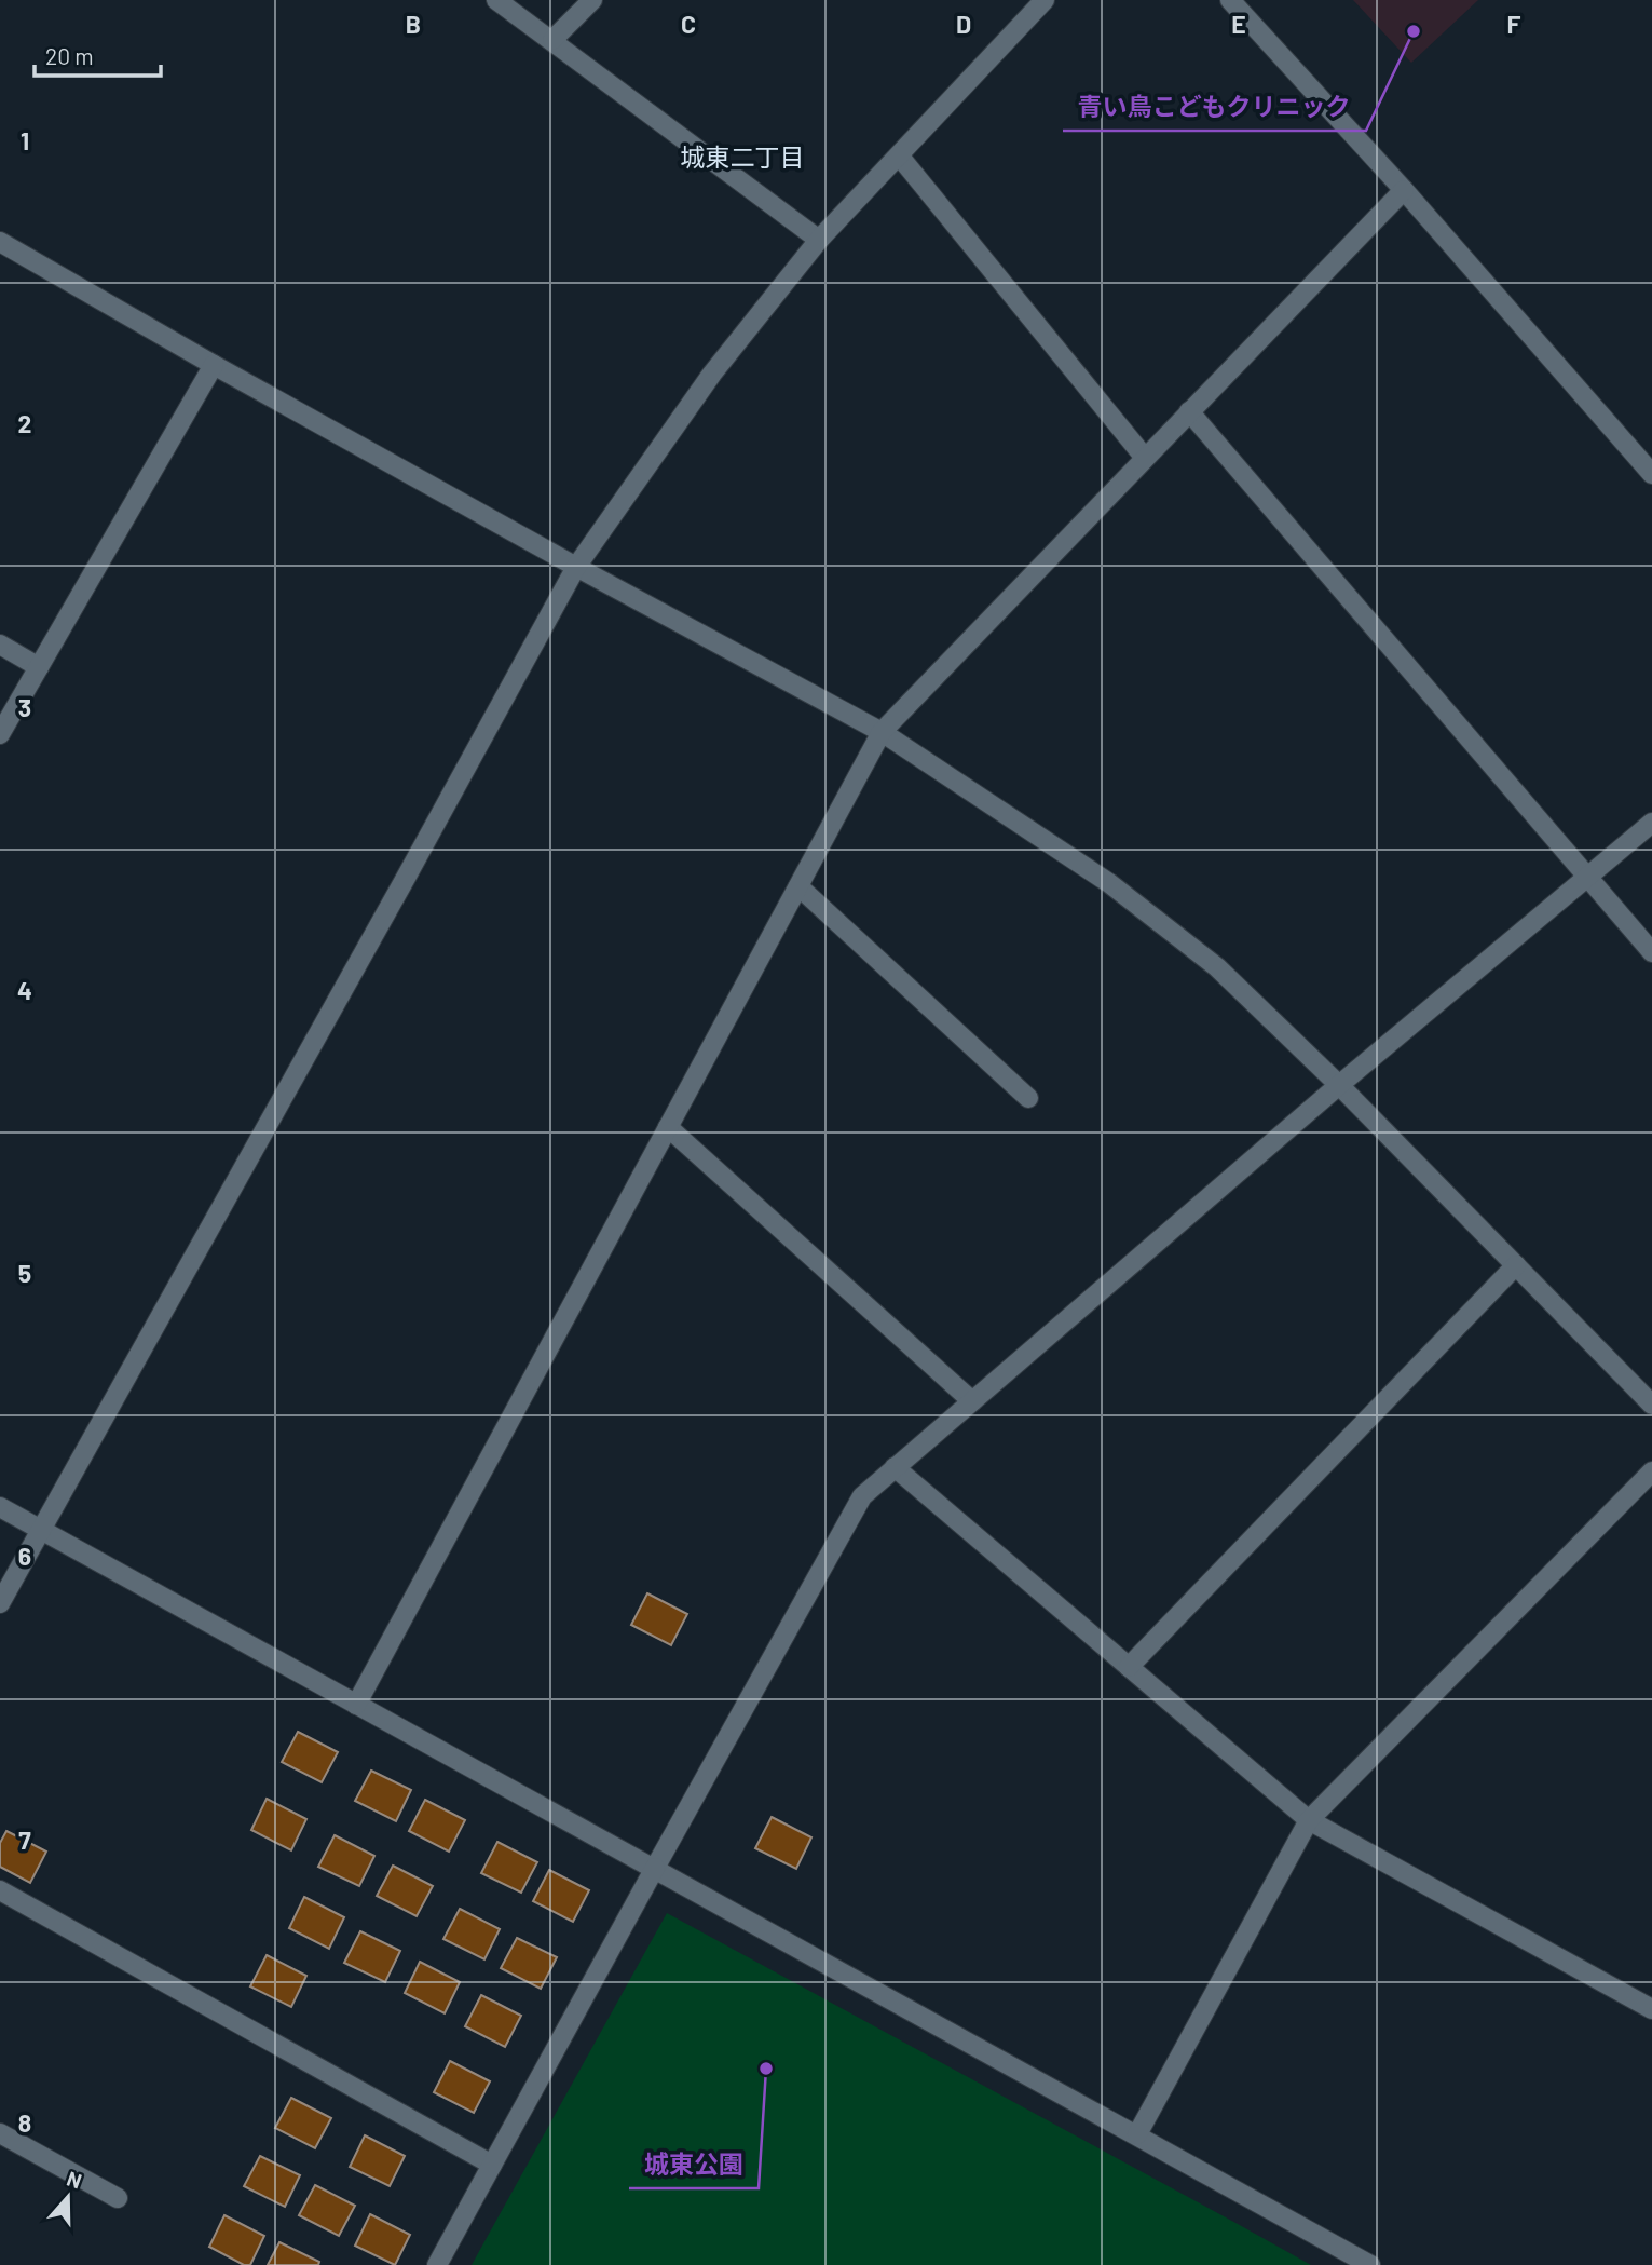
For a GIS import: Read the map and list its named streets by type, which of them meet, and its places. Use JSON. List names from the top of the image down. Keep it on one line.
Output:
{"districts":["城東二丁目"],"places":["青い鳥こどもクリニック","城東公園"],"scale_bar":"20 m","north":"top","grid":{"columns":["B","C","D","E","F"],"rows":["1","2","3","4","5","6","7","8"]}}
